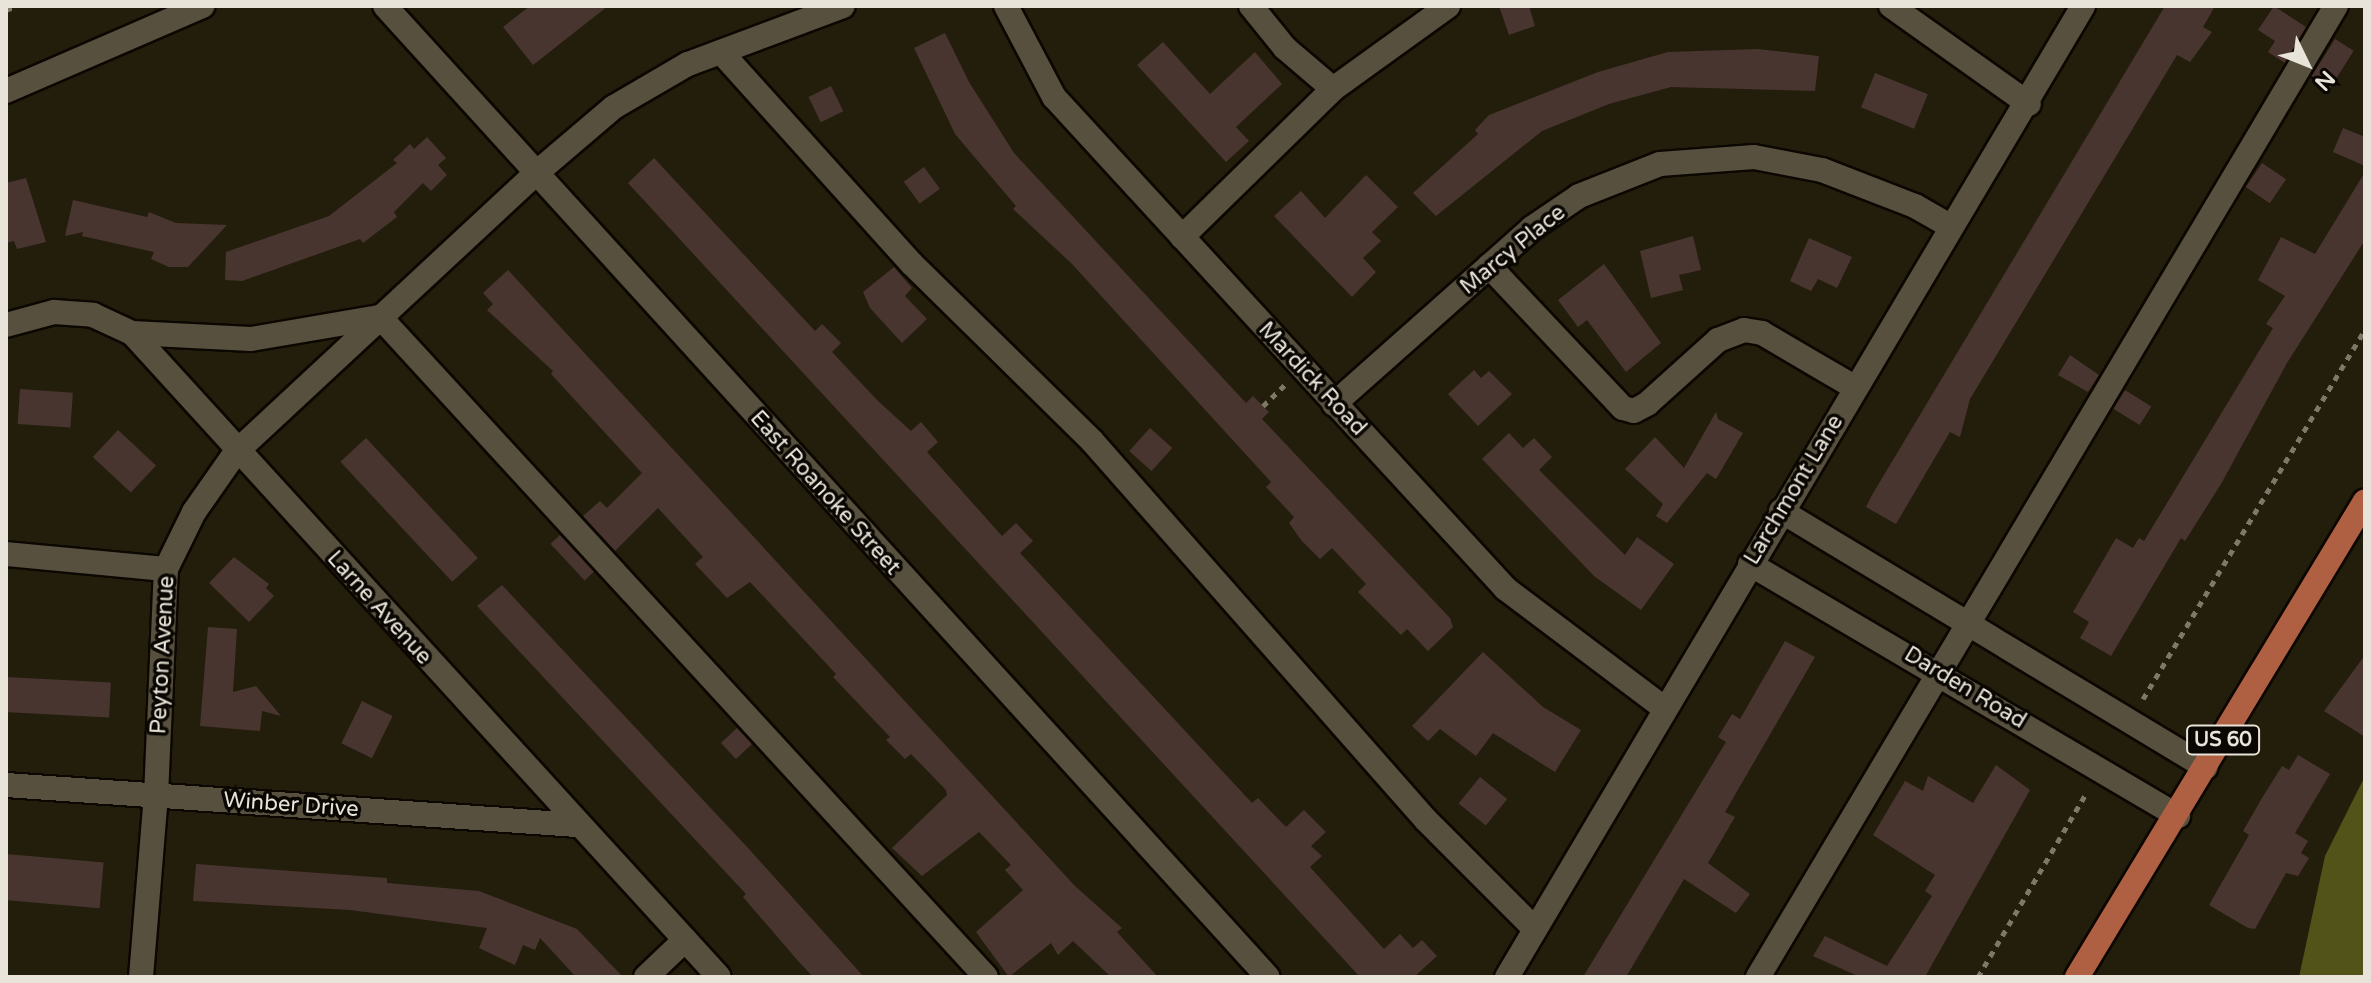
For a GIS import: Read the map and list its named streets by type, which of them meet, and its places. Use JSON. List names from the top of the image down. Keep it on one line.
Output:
{"streets":{"main road":["US 60"],"street":["Marcy Place","Mardick Road","Larchmont Lane","East Roanoke Street","Larne Avenue","Peyton Avenue","Darden Road","Winber Drive"]},"crossings":[["Marcy Place","Mardick Road"],["Marcy Place","Larchmont Lane"],["Mardick Road","Larchmont Lane"],["Larchmont Lane","Darden Road"],["East Roanoke Street","Peyton Avenue"],["Larne Avenue","Peyton Avenue"],["Larne Avenue","Winber Drive"],["Peyton Avenue","Winber Drive"],["Darden Road","US 60"]],"north":"bottom right"}
